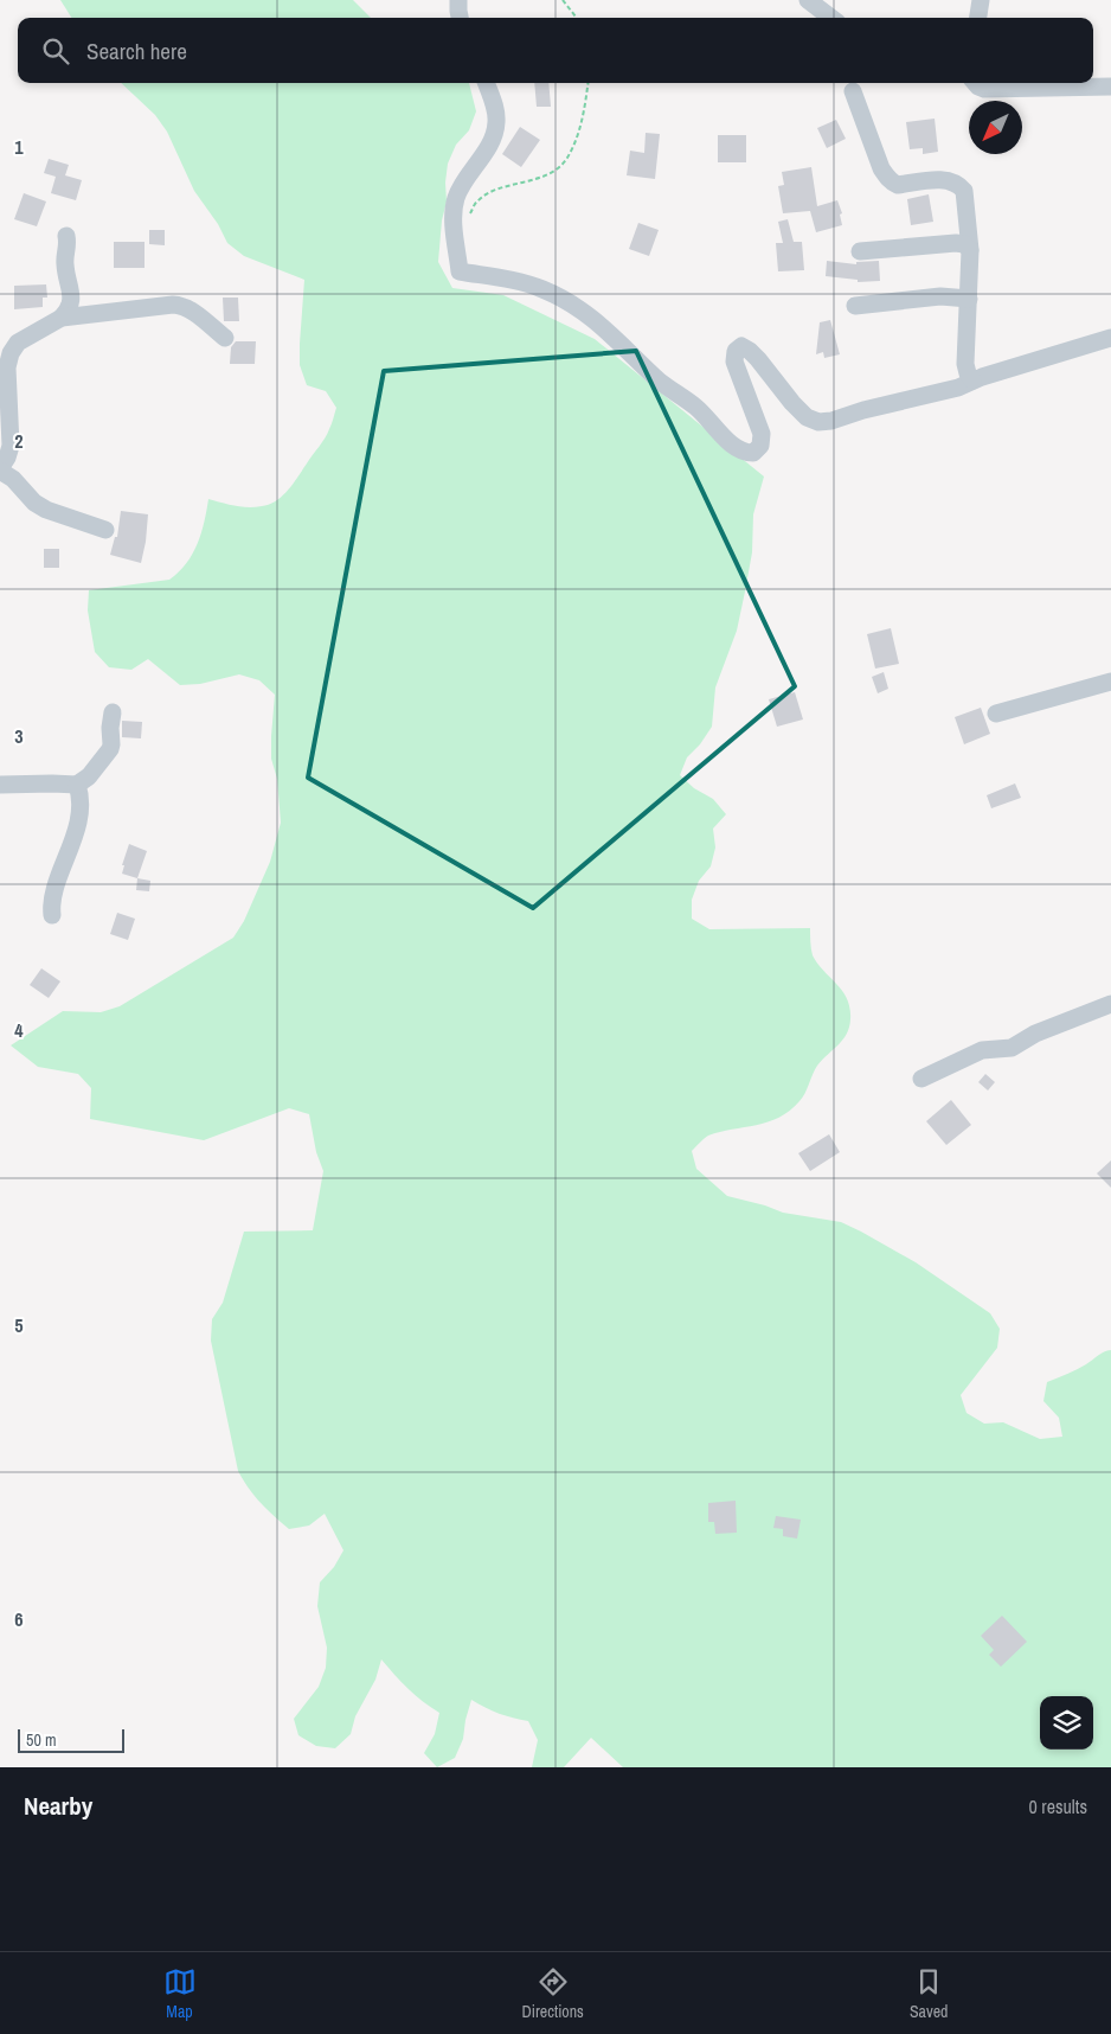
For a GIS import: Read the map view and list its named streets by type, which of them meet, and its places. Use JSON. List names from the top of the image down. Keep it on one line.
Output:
{"scale_bar":"50 m","north":"bottom left","page":{"search":"Search here","scale":"50 m","heading":["Nearby","0 results"],"nav":["Map","Directions","Saved"]},"grid":{"rows":["1","2","3","4","5","6"]}}
